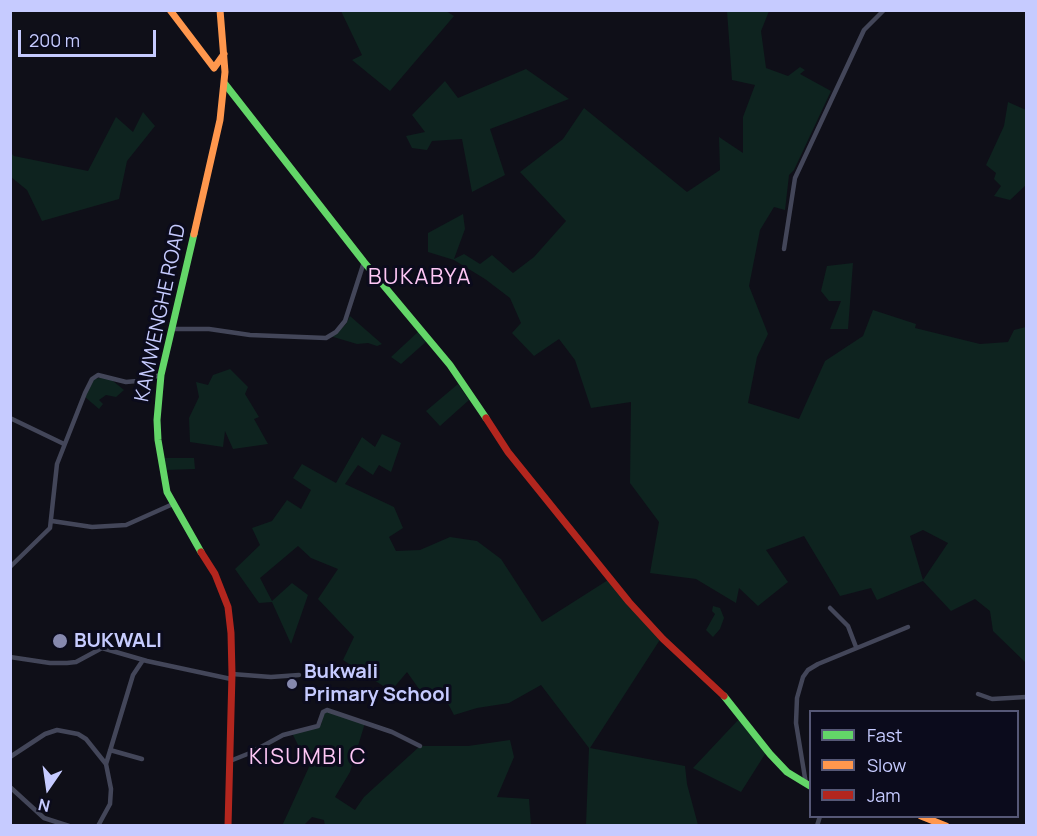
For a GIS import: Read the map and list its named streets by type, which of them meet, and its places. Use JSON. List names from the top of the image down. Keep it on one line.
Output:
{"streets":{"street":["KAMWENGHE ROAD"]},"districts":["BUKABYA","KISUMBI C"],"places":["BUKWALI","Bukwali Primary School"],"legend":["Fast","Slow","Jam"],"scale_bar":"200 m","north":"bottom"}
